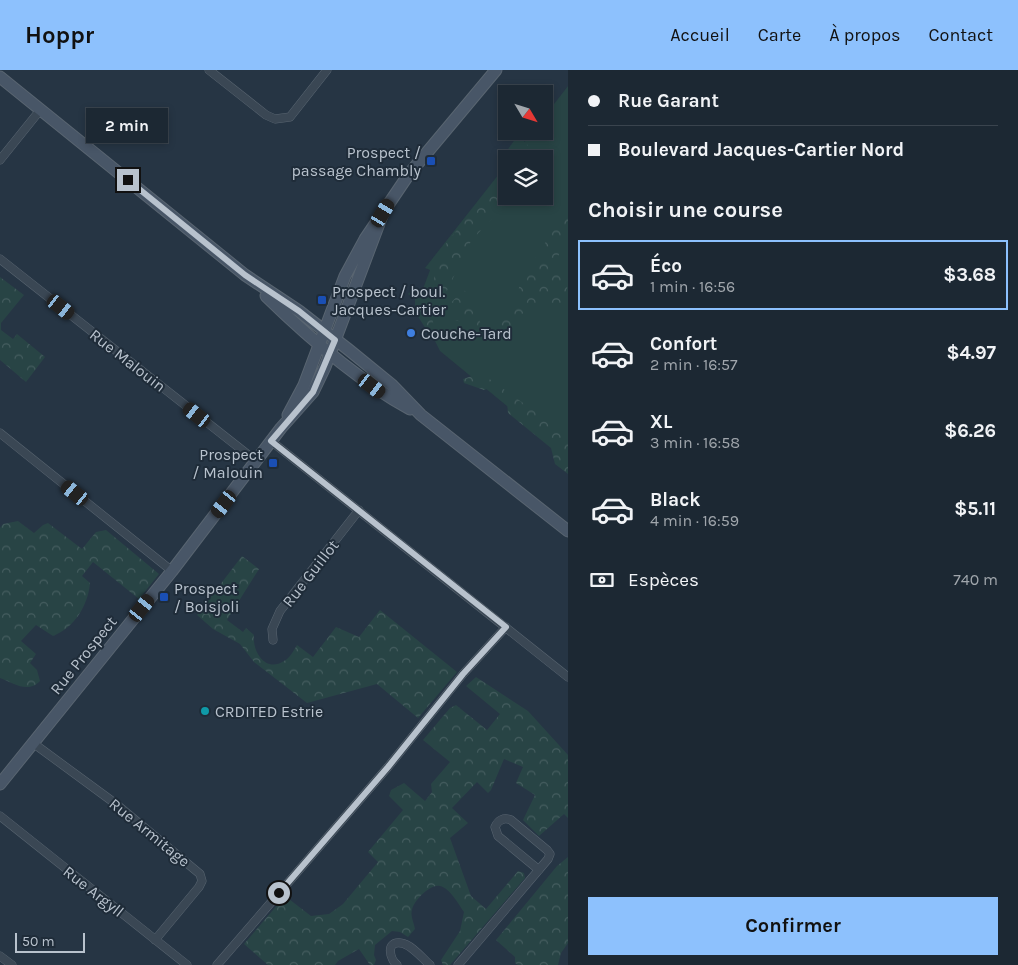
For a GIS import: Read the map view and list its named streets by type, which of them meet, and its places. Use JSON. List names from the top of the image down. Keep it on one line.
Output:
{"streets":{"street":["Rue Malouin","Rue Guillot","Rue Prospect","Rue Armitage","Rue Argyll"]},"crossings":[["Rue Malouin","Rue Prospect"],["Rue Prospect","Rue Armitage"],["Rue Armitage","Rue Argyll"]],"places":{"transit":["Prospect / passage Chambly","Prospect / boul. Jacques-Cartier","Prospect / Malouin","Prospect / Boisjoli"],"other":["Couche-Tard","CRDITED Estrie"]},"scale_bar":"50 m","north":"bottom right","page":{"header":"Hoppr","nav":["Accueil","Carte","À propos","Contact"],"banner":["Rue Garant","Boulevard Jacques-Cartier Nord"],"bubble":"2 min","heading":"Choisir une course","list":[{"name":"Éco","note":"1 min · 16:56","value":"$3.68"},{"name":"Confort","note":"2 min · 16:57","value":"$4.97"},{"name":"XL","note":"3 min · 16:58","value":"$6.26"},{"name":"Black","note":"4 min · 16:59","value":"$5.11"}],"pay":["Espèces","740 m"],"buttons":"Confirmer","scale":"50 m"}}
